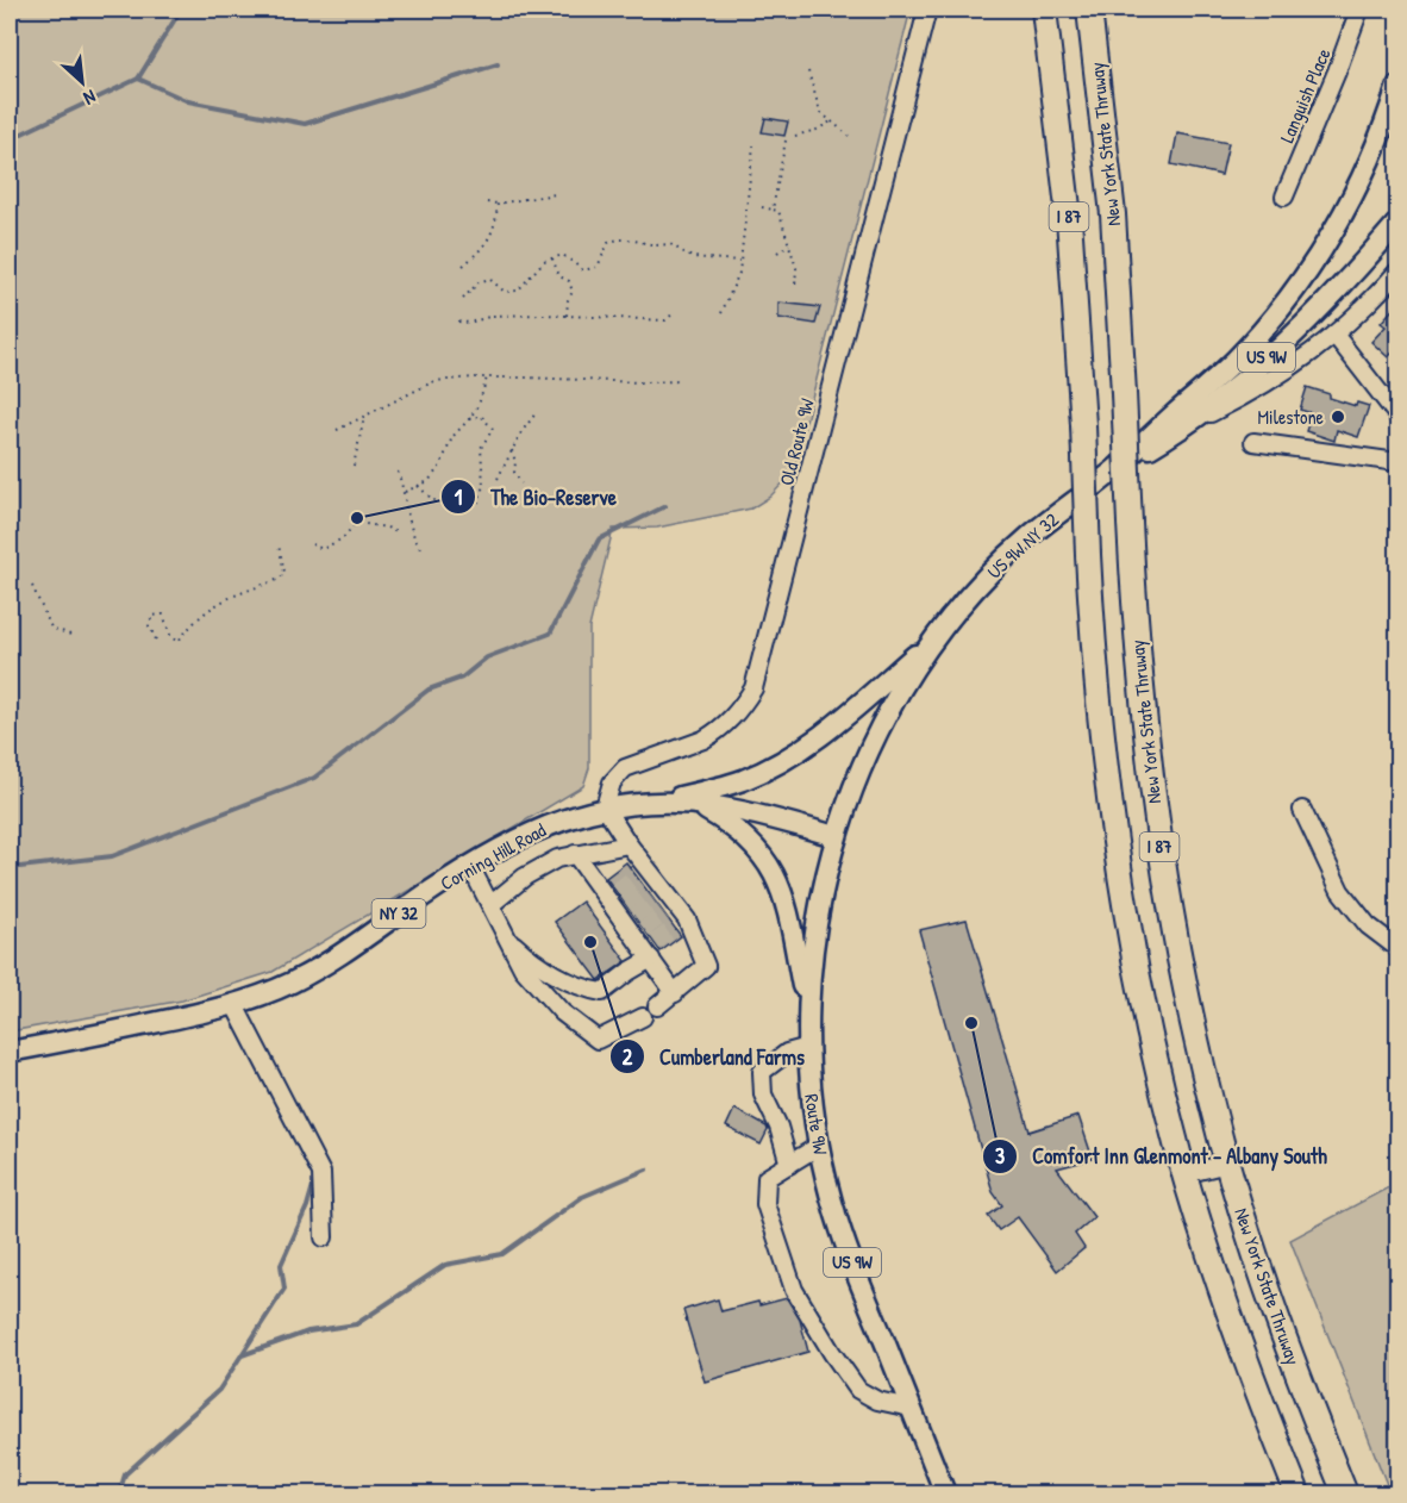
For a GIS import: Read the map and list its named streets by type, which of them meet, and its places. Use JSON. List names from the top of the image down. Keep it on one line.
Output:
{"streets":{"highway":["New York State Thruway","I 87"],"main road":["US 9W","US 9W NY 32","Corning Hill Road","NY 32","Route 9W"],"street":["Languish Place","Old Route 9W"]},"crossings":[["US 9W","US 9W NY 32"],["Old Route 9W","Corning Hill Road"],["US 9W NY 32","NY 32"],["US 9W NY 32","Route 9W"],["Corning Hill Road","NY 32"],["Corning Hill Road","Route 9W"],["NY 32","Route 9W"]],"places":["Milestone","The Bio-Reserve","Cumberland Farms","Comfort Inn Glenmont - Albany South"],"north":"bottom right"}
